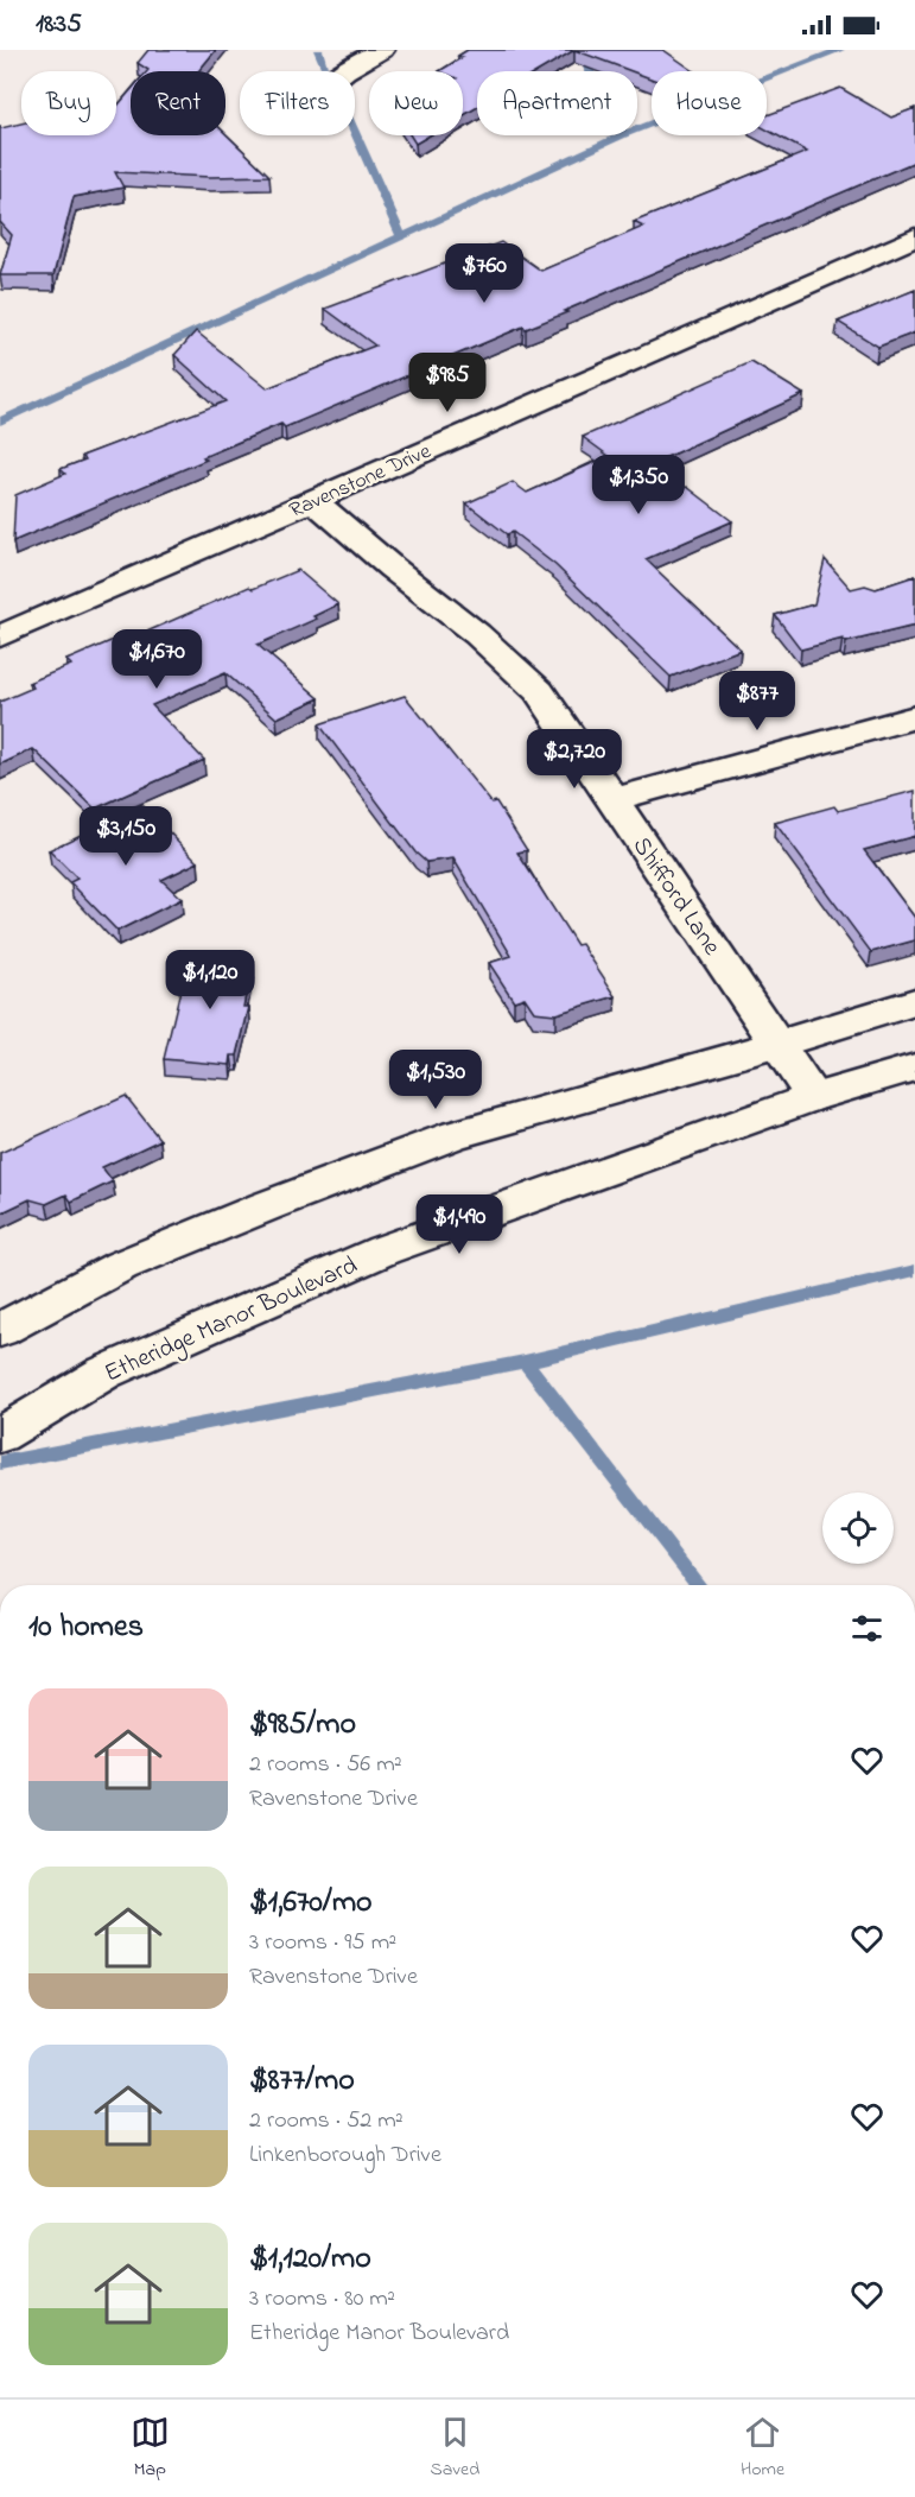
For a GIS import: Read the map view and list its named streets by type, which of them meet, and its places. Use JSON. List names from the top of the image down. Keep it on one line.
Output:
{"streets":{"street":["Ravenstone Drive","Shifford Lane","Etheridge Manor Boulevard"]},"crossings":[["Ravenstone Drive","Shifford Lane"],["Shifford Lane","Etheridge Manor Boulevard"]],"page":{"status":"18:35","chip":["Buy","Rent","Filters","New","Apartment","House"],"price":["$760","$985","$1,350","$1,670","$877","$2,720","$3,150","$1,120","$1,530","$1,490"],"heading":"10 homes","list":[{"name":"$985/mo","note":"2 rooms · 56 m² · Ravenstone Drive"},{"name":"$1,670/mo","note":"3 rooms · 95 m² · Ravenstone Drive"},{"name":"$877/mo","note":"2 rooms · 52 m² · Linkenborough Drive"},{"name":"$1,120/mo","note":"3 rooms · 80 m² · Etheridge Manor Boulevard"}],"tabs":["Map","Saved","Home"]}}
